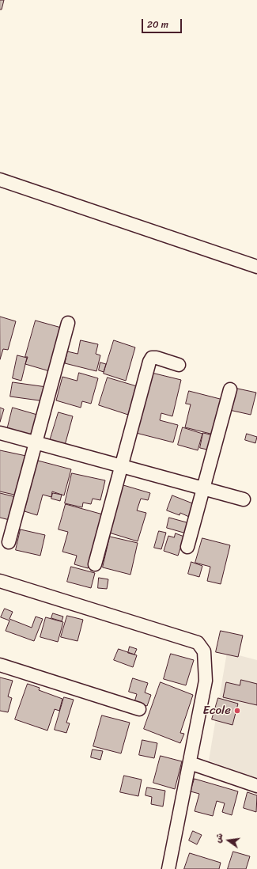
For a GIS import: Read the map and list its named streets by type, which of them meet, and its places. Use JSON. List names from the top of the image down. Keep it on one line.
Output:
{"places":["Ecole"],"scale_bar":"20 m","north":"left"}
